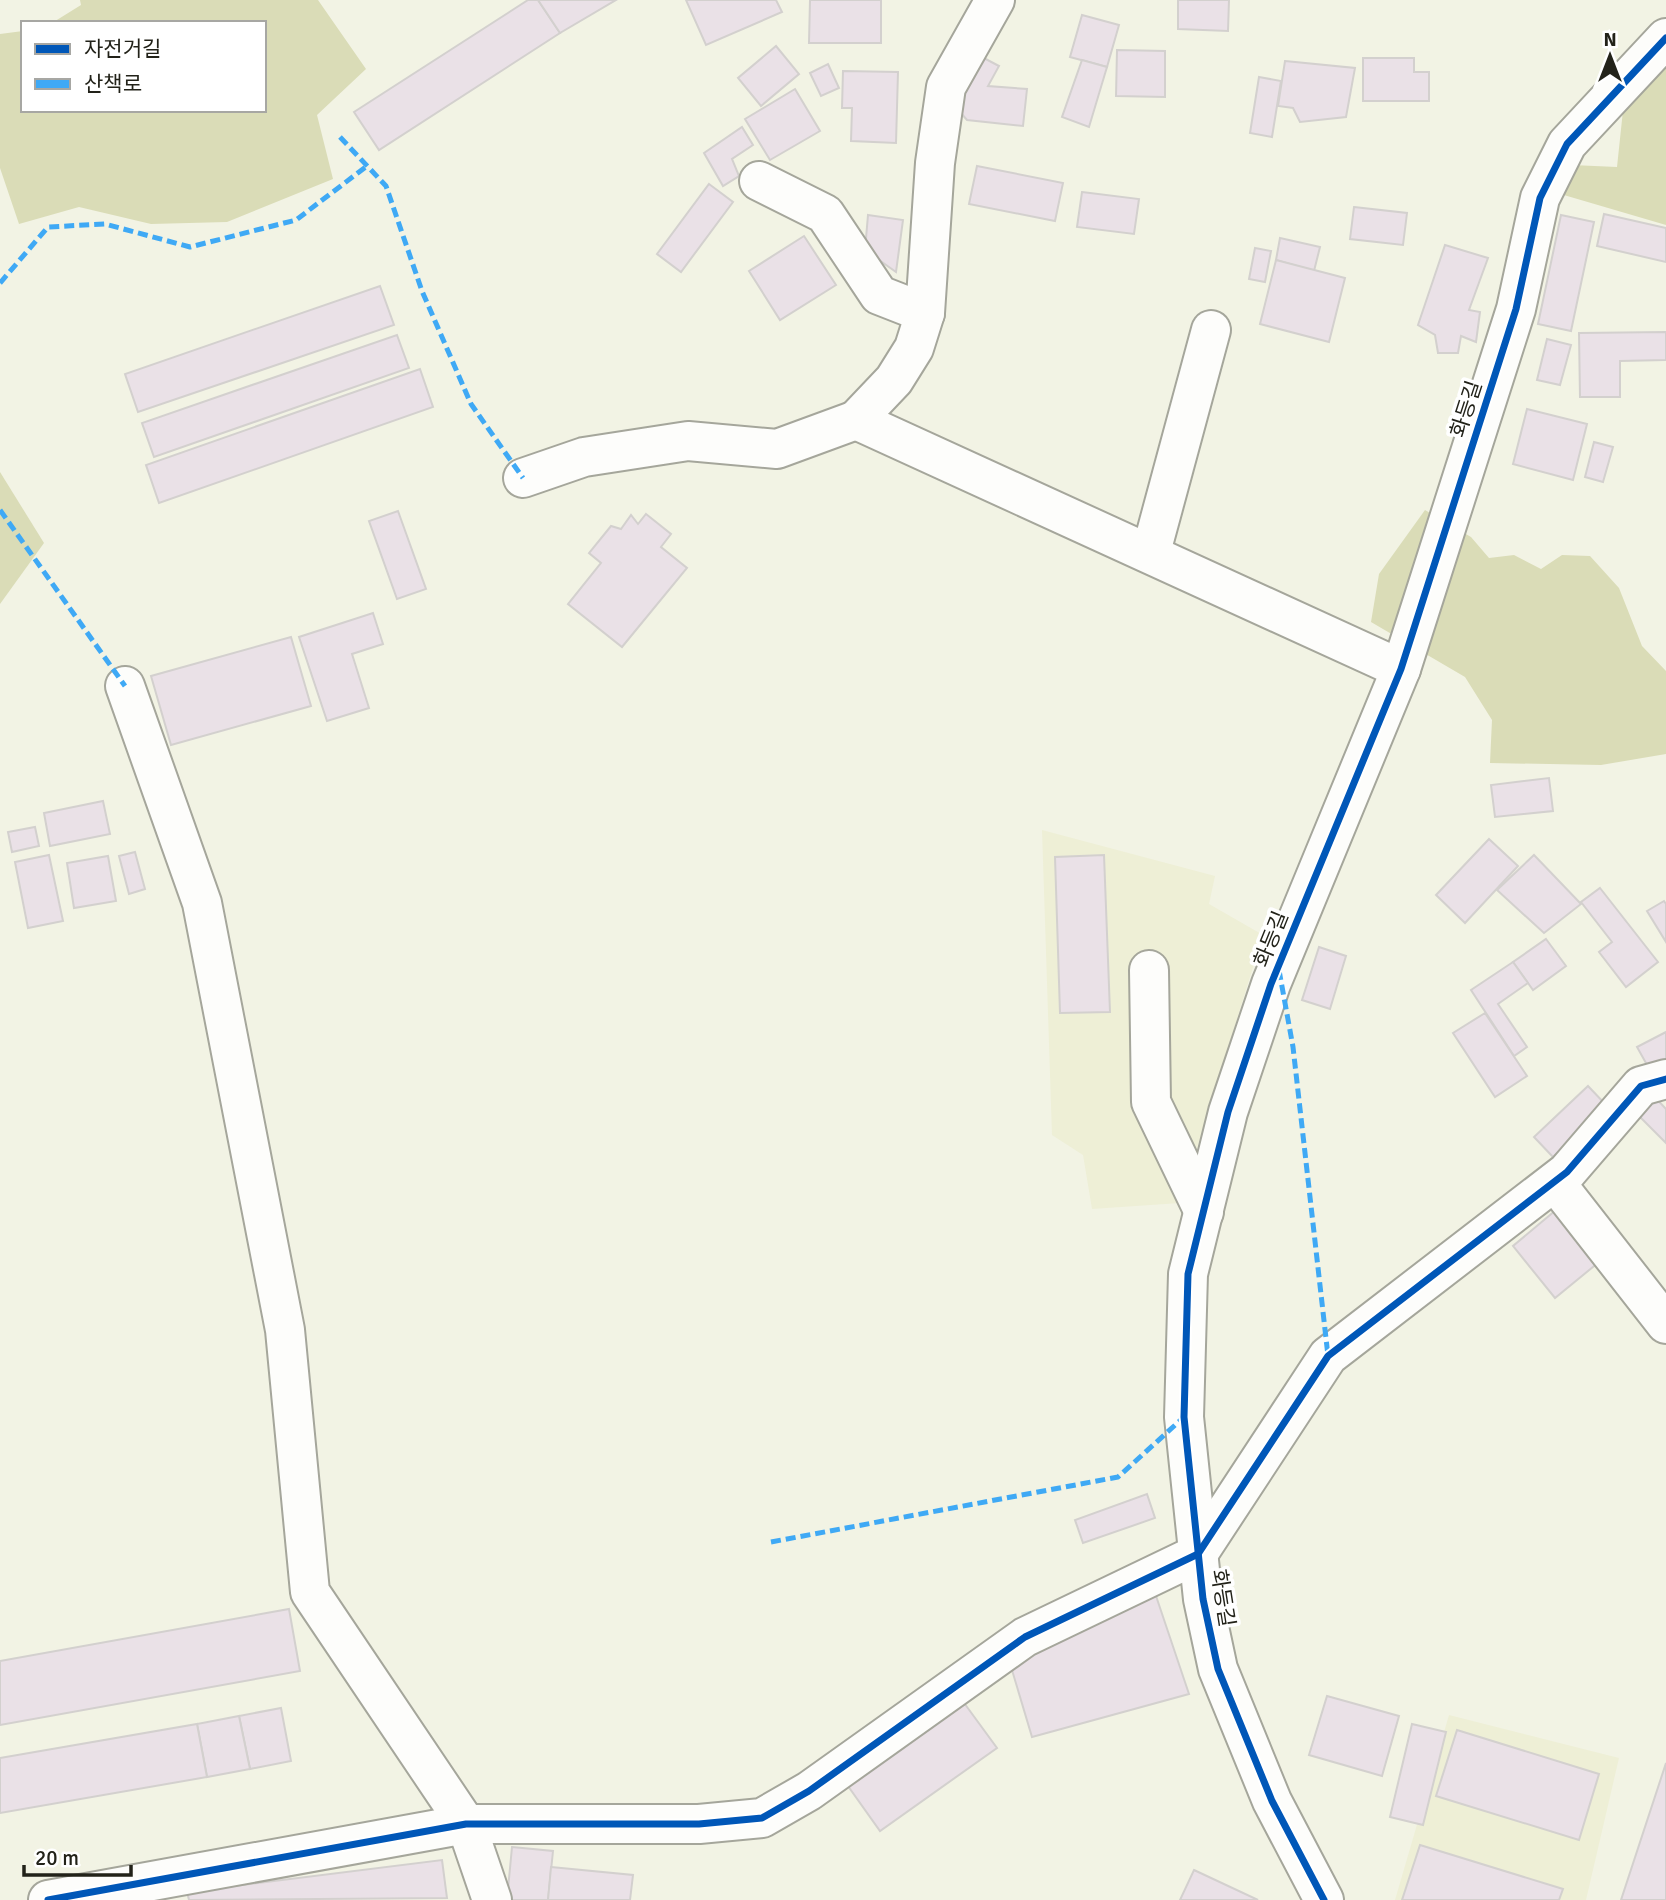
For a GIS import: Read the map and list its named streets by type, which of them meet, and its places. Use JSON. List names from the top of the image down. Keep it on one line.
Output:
{"streets":{"street":["화등길"]},"legend":["자전거길","산책로"],"scale_bar":"20 m","north":"top"}
